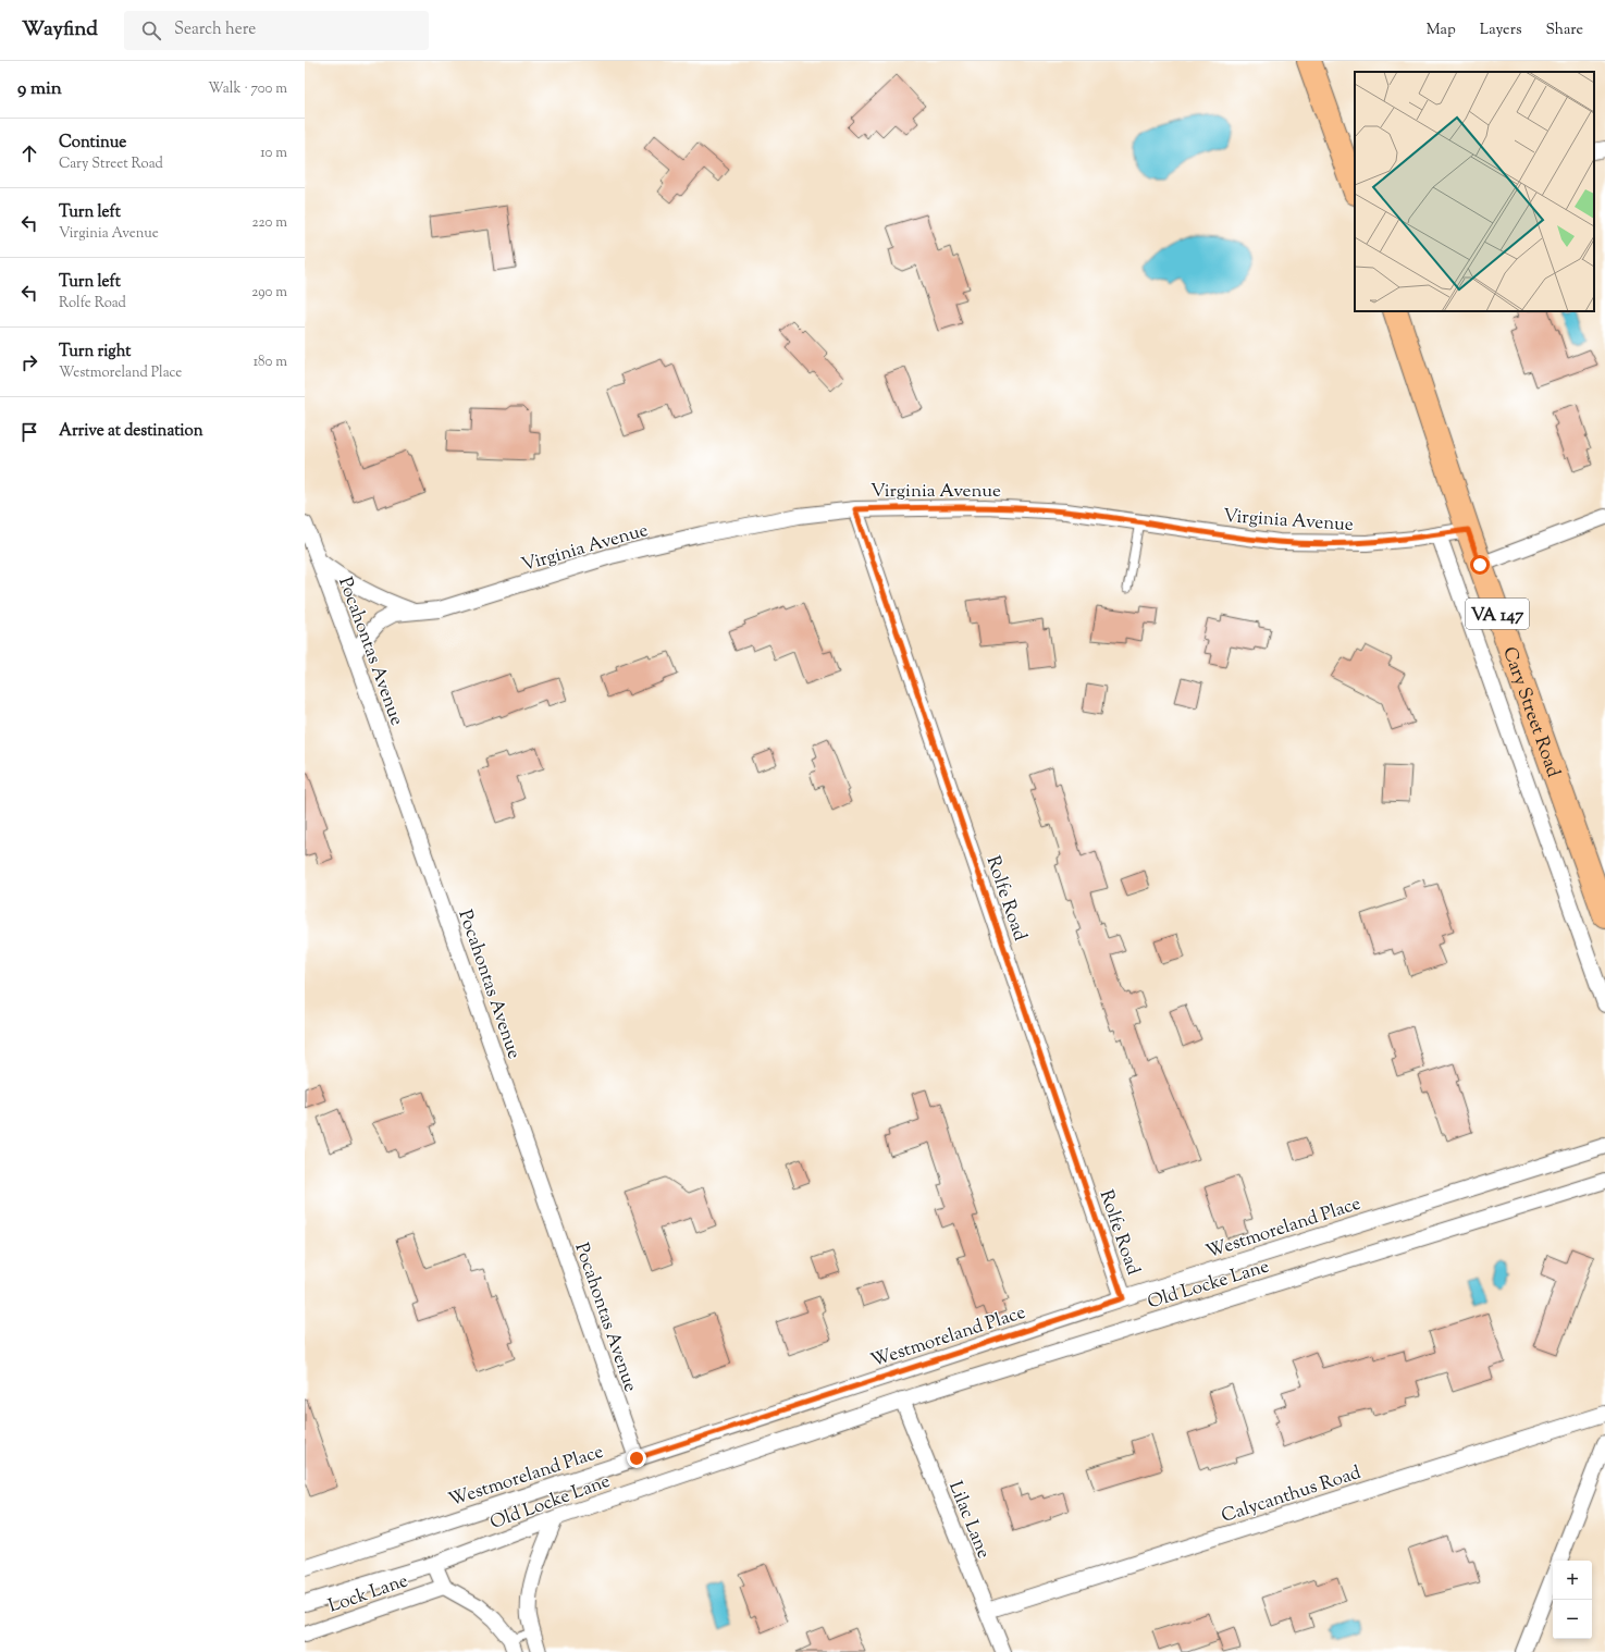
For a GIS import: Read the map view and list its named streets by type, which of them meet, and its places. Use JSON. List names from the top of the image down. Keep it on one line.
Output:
{"streets":{"main road":["VA 147","Cary Street Road"],"street":["Virginia Avenue","Pocahontas Avenue","Rolfe Road","Westmoreland Place","Old Locke Lane","Calycanthus Road","Lilac Lane","Lock Lane"]},"crossings":[["Virginia Avenue","Pocahontas Avenue"],["Virginia Avenue","Cary Street Road"],["Virginia Avenue","Rolfe Road"],["Pocahontas Avenue","Westmoreland Place"],["Rolfe Road","Westmoreland Place"],["Old Locke Lane","Lilac Lane"],["Calycanthus Road","Lilac Lane"]],"page":{"header":"Wayfind","search":"Search here","nav":["Map","Layers","Share"],"heading":["9 min","Walk · 700 m"],"list":[["Continue","Cary Street Road","10 m"],["Turn left","Virginia Avenue","220 m"],["Turn left","Rolfe Road","290 m"],["Turn right","Westmoreland Place","180 m"],"Arrive at destination"],"map_buttons":["+","−"]}}
